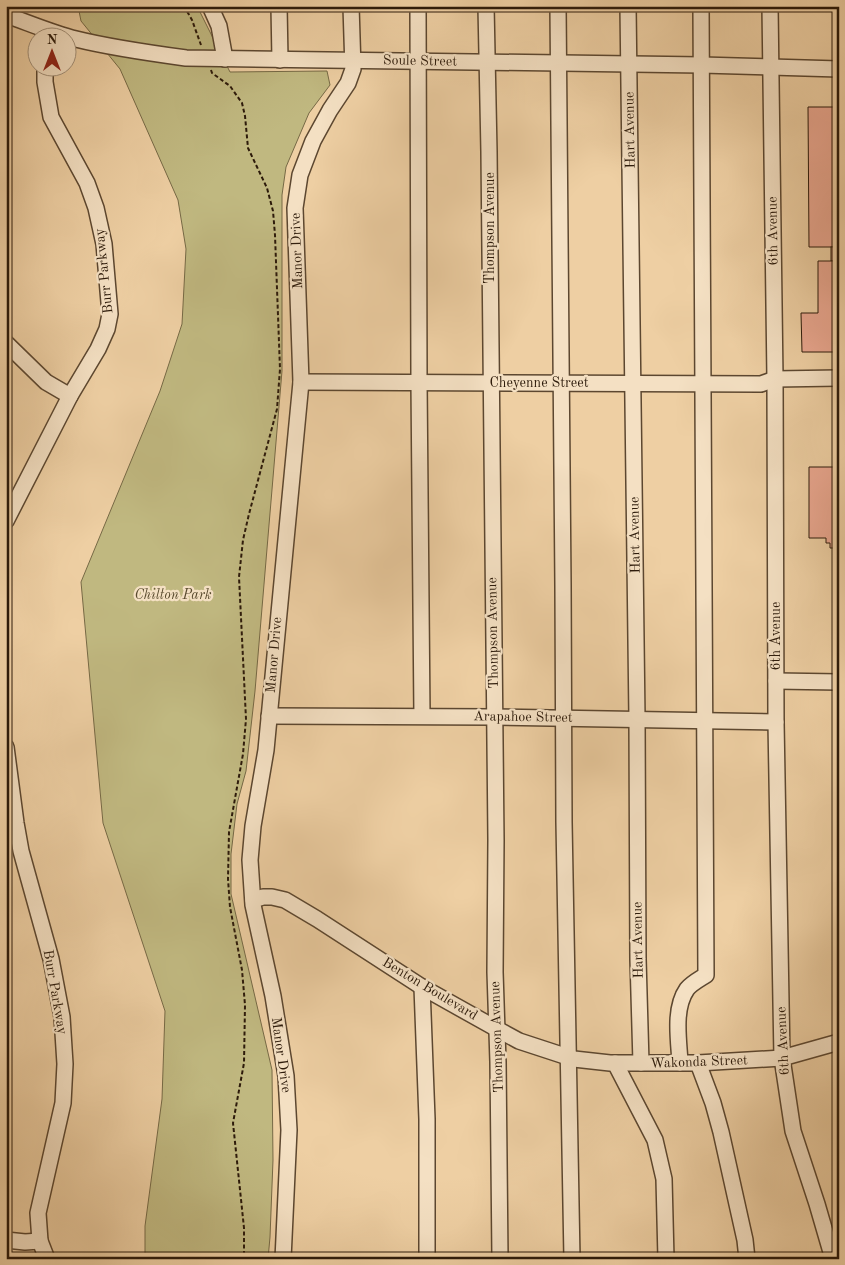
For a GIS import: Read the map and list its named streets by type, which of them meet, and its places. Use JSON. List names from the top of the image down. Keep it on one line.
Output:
{"streets":{"street":["Soule Street","Hart Avenue","Thompson Avenue","6th Avenue","Manor Drive","Burr Parkway","Cheyenne Street","Arapahoe Street","Benton Boulevard","Wakonda Street"]},"crossings":[["Soule Street","Hart Avenue"],["Soule Street","Thompson Avenue"],["Soule Street","6th Avenue"],["Soule Street","Manor Drive"],["Hart Avenue","Cheyenne Street"],["Hart Avenue","Arapahoe Street"],["Hart Avenue","Wakonda Street"],["Thompson Avenue","Cheyenne Street"],["Thompson Avenue","Arapahoe Street"],["Thompson Avenue","Benton Boulevard"],["6th Avenue","Cheyenne Street"],["6th Avenue","Arapahoe Street"],["6th Avenue","Wakonda Street"],["Manor Drive","Cheyenne Street"],["Manor Drive","Arapahoe Street"],["Manor Drive","Benton Boulevard"],["Benton Boulevard","Wakonda Street"]],"parks":["Chilton Park"],"north":"top"}
